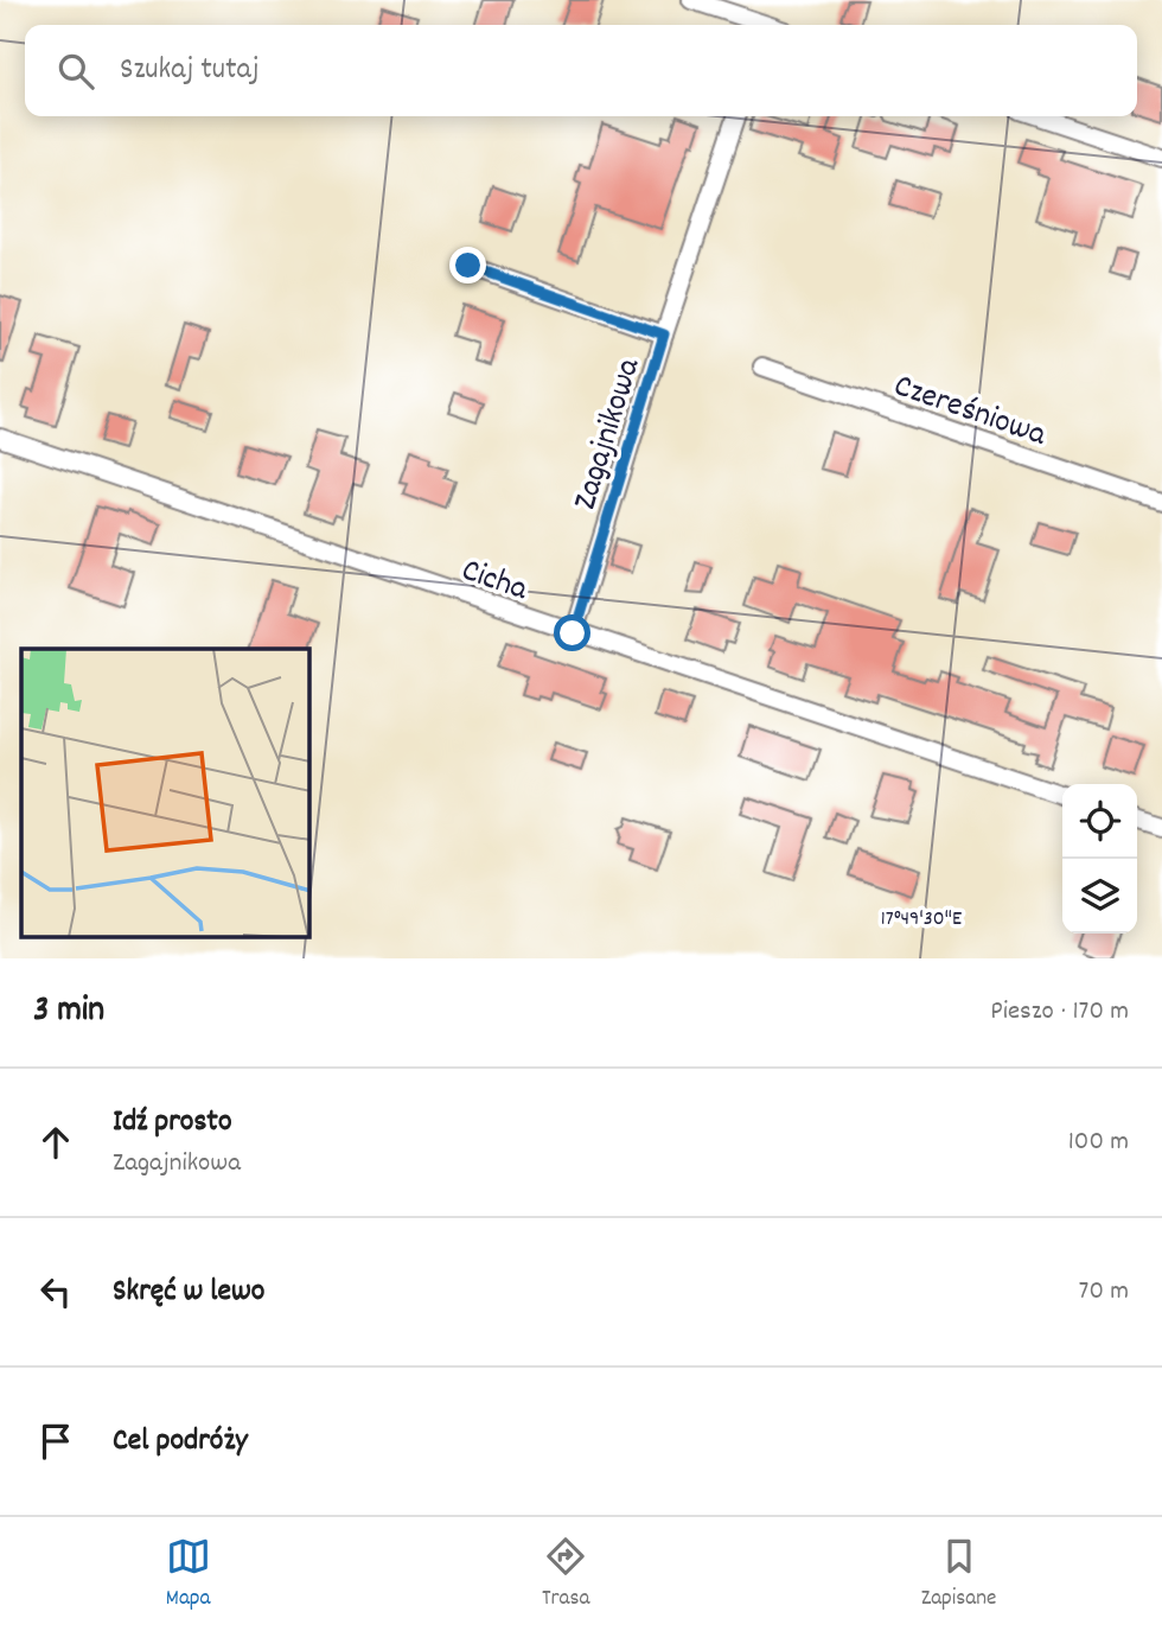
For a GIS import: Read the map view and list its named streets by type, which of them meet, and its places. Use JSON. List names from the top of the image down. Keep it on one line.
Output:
{"streets":{"street":["Czereśniowa","Zagajnikowa","Cicha"]},"crossings":[["Zagajnikowa","Cicha"]],"page":{"search":"Szukaj tutaj","heading":["3 min","Pieszo · 170 m"],"list":[["Idź prosto","Zagajnikowa","100 m"],["Skręć w lewo","70 m"],"Cel podróży"],"nav":["Mapa","Trasa","Zapisane"]},"coordinates":["17°49'30\"E"]}
